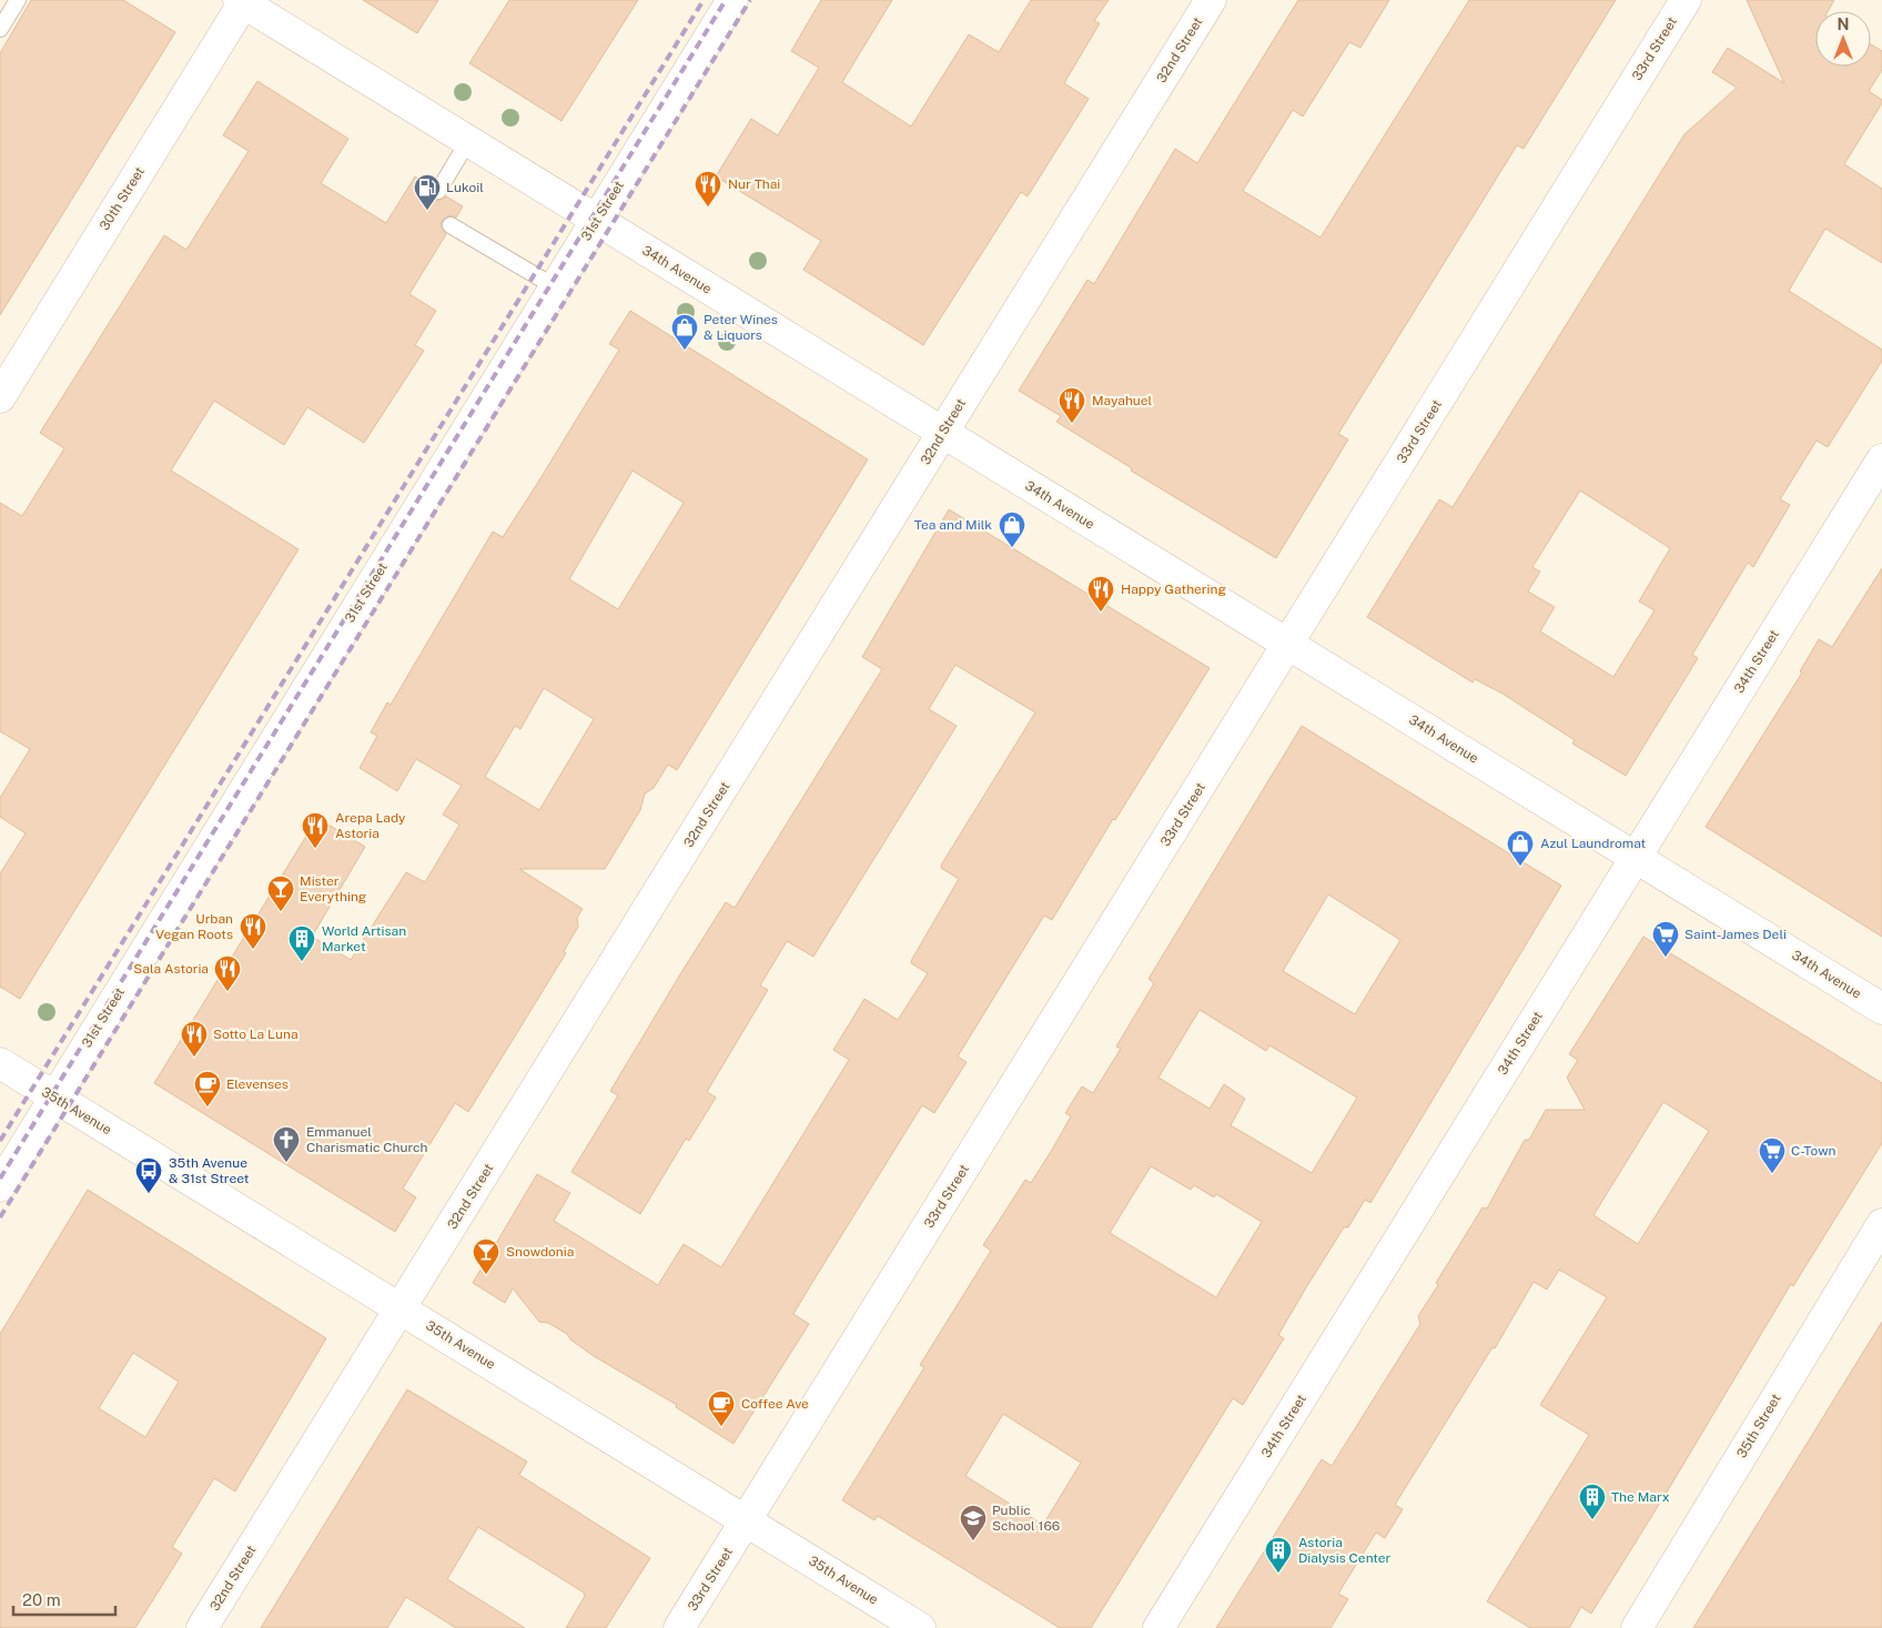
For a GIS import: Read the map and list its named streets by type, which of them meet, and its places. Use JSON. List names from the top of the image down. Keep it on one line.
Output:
{"streets":{"street":["33rd Street","32nd Street","30th Street","31st Street","34th Avenue","34th Street","35th Avenue","35th Street"]},"crossings":[["33rd Street","34th Avenue"],["33rd Street","35th Avenue"],["32nd Street","34th Avenue"],["32nd Street","35th Avenue"],["30th Street","34th Avenue"],["31st Street","34th Avenue"],["31st Street","35th Avenue"],["34th Avenue","34th Street"]],"places":{"restaurant":["Nur Thai","Mayahuel","Happy Gathering","Arepa Lady Astoria","Urban Vegan Roots","Sala Astoria","Sotto La Luna"],"fuel station":["Lukoil"],"shop":["Peter Wines & Liquors","Tea and Milk","Azul Laundromat"],"bar":["Mister Everything","Snowdonia"],"supermarket":["Saint-James Deli","C-Town"],"building":["World Artisan Market","The Marx","Astoria Dialysis Center"],"cafe":["Elevenses","Coffee Ave"],"church":["Emmanuel Charismatic Church"],"bus stop":["35th Avenue & 31st Street"],"school or university":["Public School 166"]},"scale_bar":"20 m","north":"top"}
